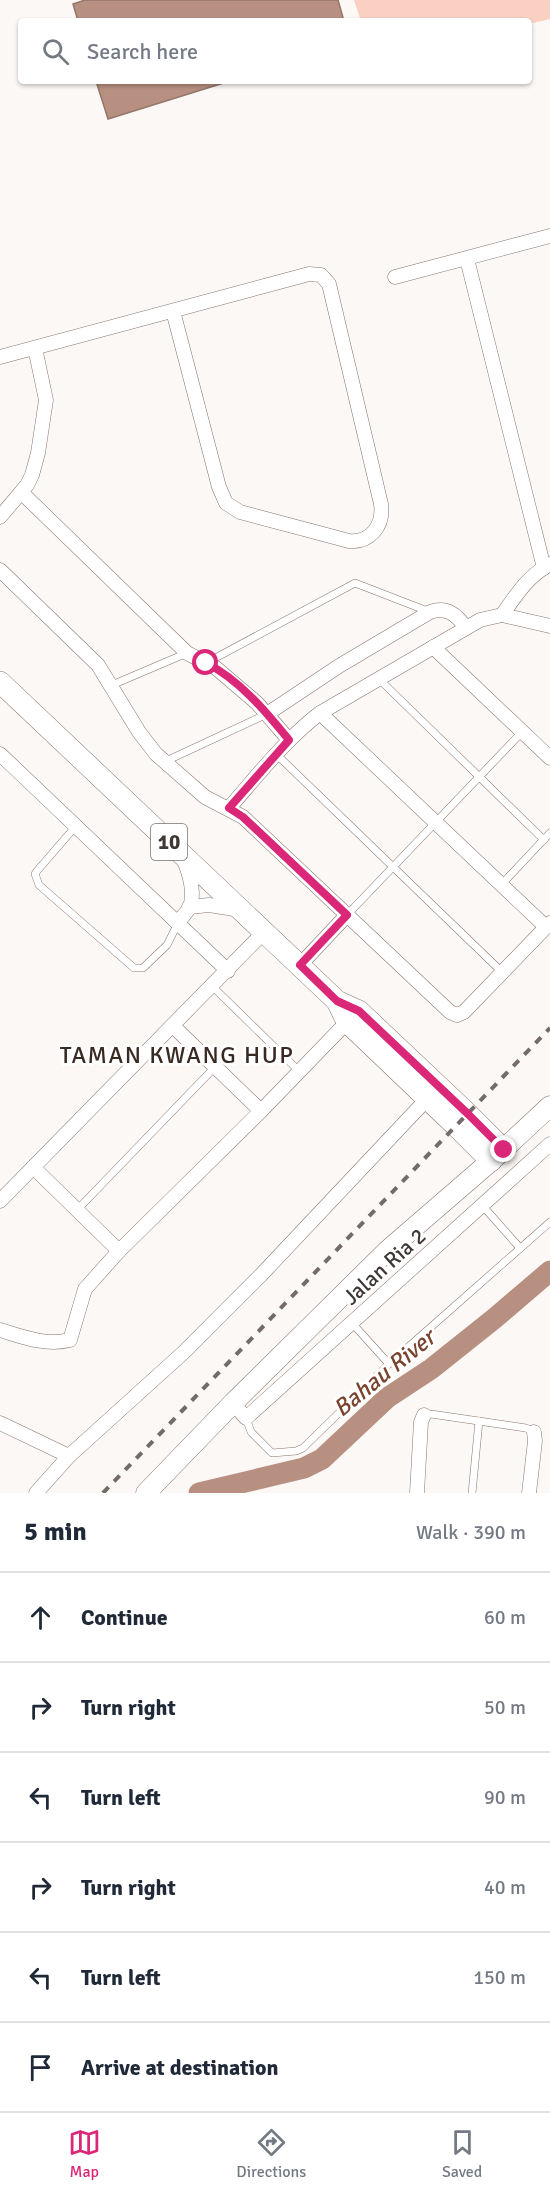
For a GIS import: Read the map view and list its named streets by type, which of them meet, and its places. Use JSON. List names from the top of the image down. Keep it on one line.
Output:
{"streets":{"main road":["10"],"street":["Jalan Ria 2"]},"districts":["TAMAN KWANG HUP"],"water":["Bahau River"],"page":{"search":"Search here","heading":["5 min","Walk · 390 m"],"list":[["Continue","60 m"],["Turn right","50 m"],["Turn left","90 m"],["Turn right","40 m"],["Turn left","150 m"],"Arrive at destination"],"nav":["Map","Directions","Saved"]}}
